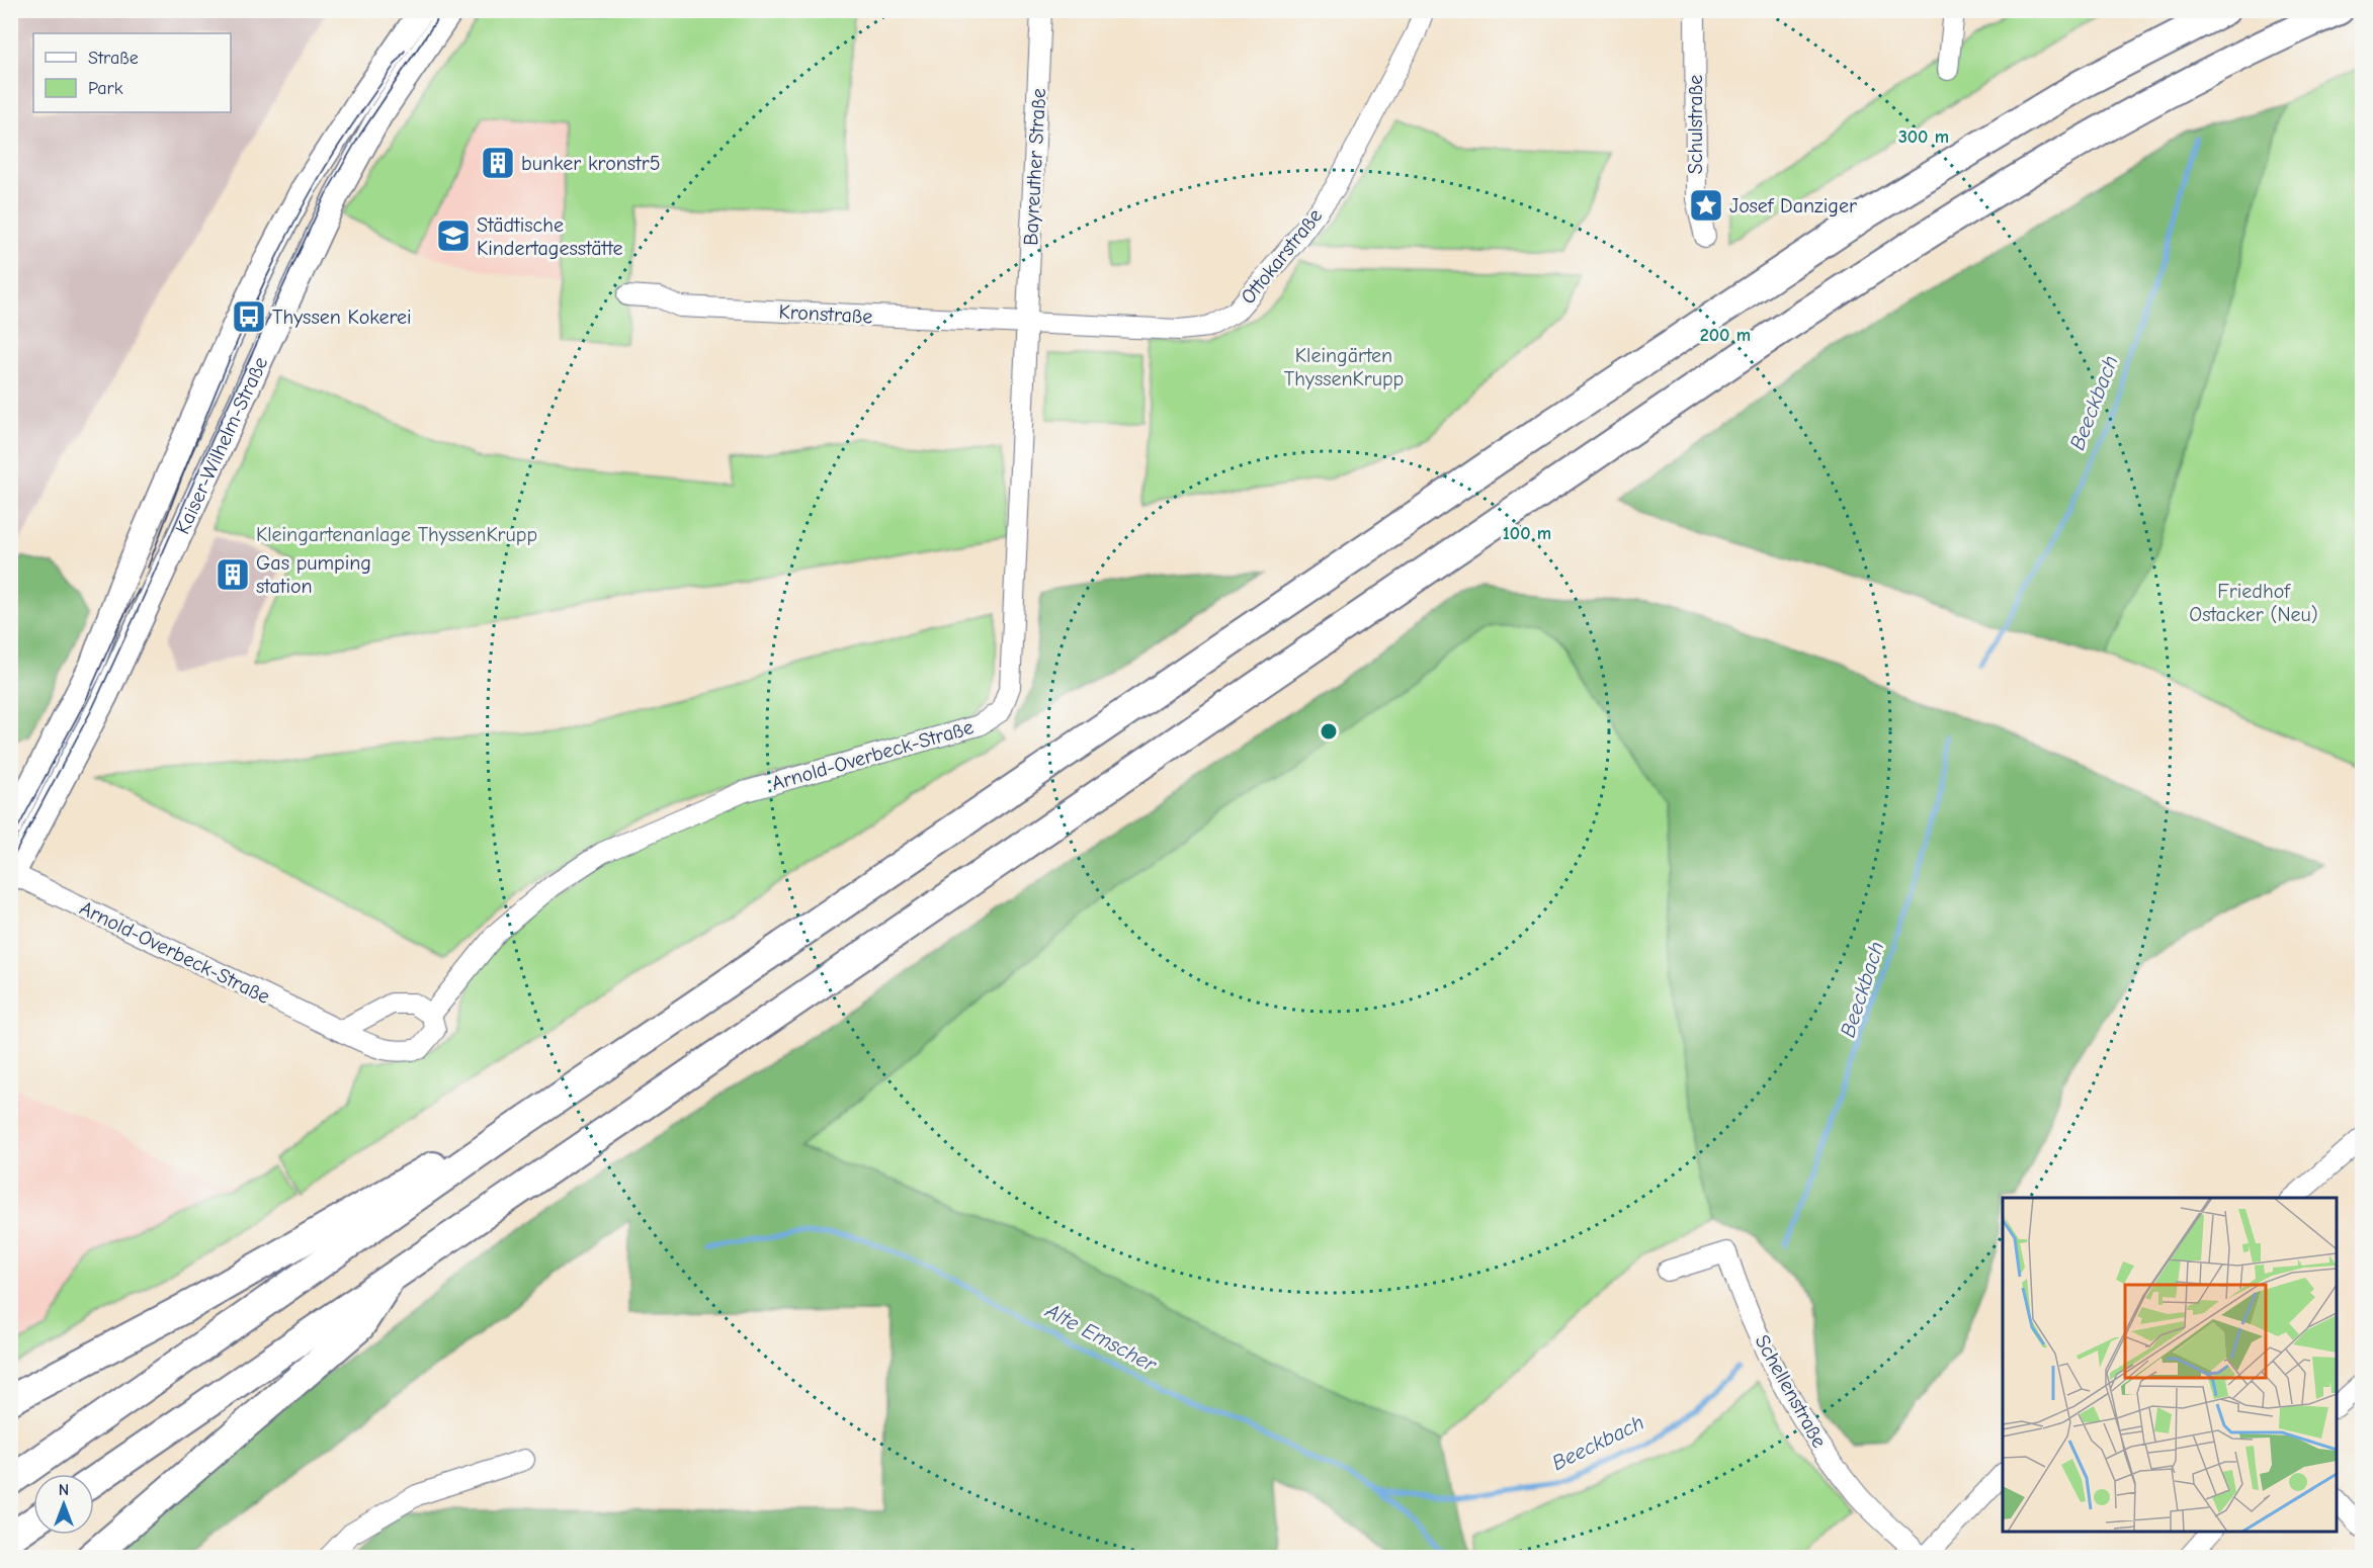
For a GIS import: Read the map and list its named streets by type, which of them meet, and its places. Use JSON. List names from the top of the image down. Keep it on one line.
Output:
{"streets":{"main road":["Kaiser-Wilhelm-Straße"],"street":["Schulstraße","Bayreuther Straße","Ottokarstraße","Kronstraße","Arnold-Overbeck-Straße","Schellenstraße"]},"crossings":[["Bayreuther Straße","Ottokarstraße"],["Bayreuther Straße","Kronstraße"],["Bayreuther Straße","Arnold-Overbeck-Straße"],["Ottokarstraße","Kronstraße"],["Ottokarstraße","Arnold-Overbeck-Straße"],["Kronstraße","Arnold-Overbeck-Straße"],["Kaiser-Wilhelm-Straße","Arnold-Overbeck-Straße"]],"water":["Beeckbach","Alte Emscher"],"parks":["Kleingärten ThyssenKrupp","Kleingartenanlage ThyssenKrupp","Friedhof Ostacker (Neu)"],"places":{"building":["bunker kronstr5","Gas pumping station"],"place":["Josef Danziger"],"school or university":["Städtische Kindertagesstätte"],"bus stop":["Thyssen Kokerei"]},"legend":["Straße","Park"],"north":"top","rings":["300 m","200 m","100 m"]}
